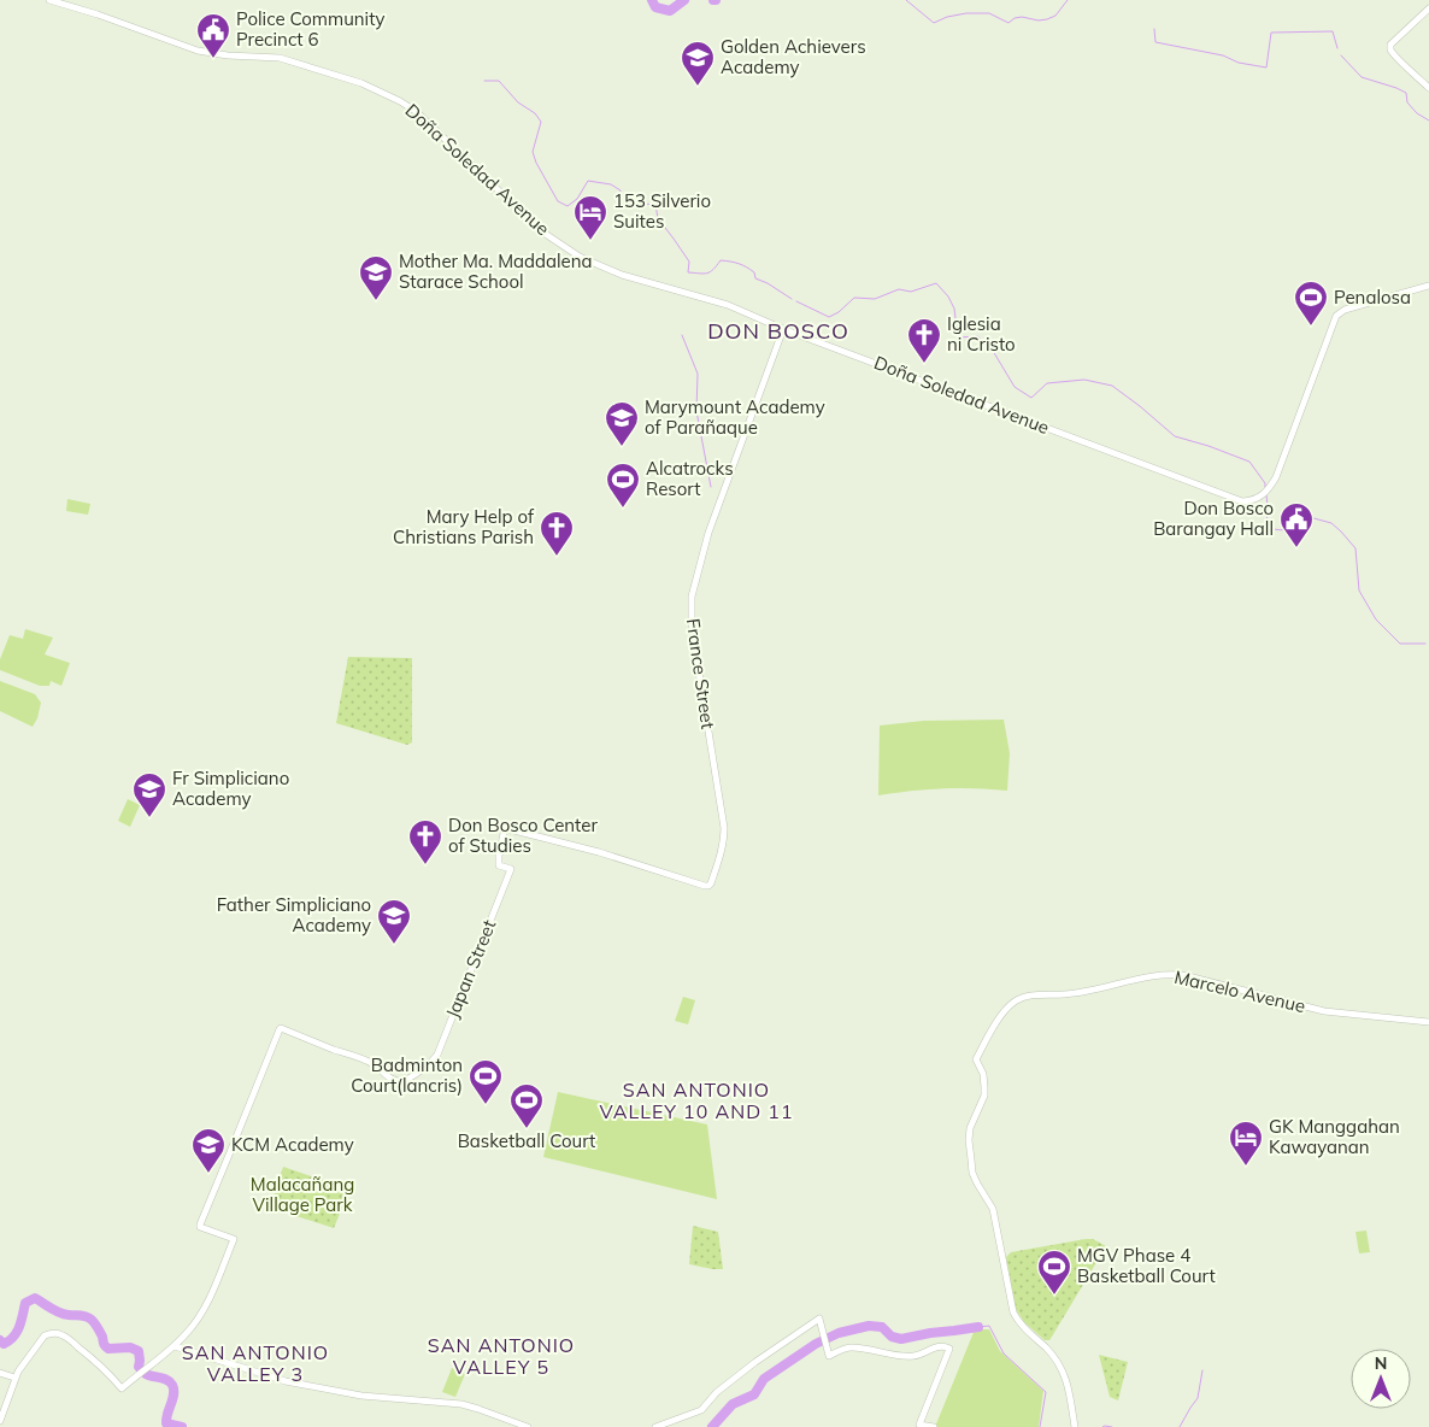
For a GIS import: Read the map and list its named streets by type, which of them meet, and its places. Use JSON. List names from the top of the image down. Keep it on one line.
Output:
{"streets":{"main road":["Doña Soledad Avenue","France Street","Japan Street","Marcelo Avenue"]},"crossings":[["Doña Soledad Avenue","France Street"],["France Street","Japan Street"]],"districts":["DON BOSCO","SAN ANTONIO VALLEY 10 AND 11","SAN ANTONIO VALLEY 5","SAN ANTONIO VALLEY 3"],"parks":["Malacañang Village Park"],"places":{"public building":["Police Community Precinct 6","Don Bosco Barangay Hall"],"school or university":["Golden Achievers Academy","Mother Ma. Maddalena Starace School","Marymount Academy of Parañaque","Fr Simpliciano Academy","Father Simpliciano Academy","KCM Academy"],"hotel":["153 Silverio Suites","GK Manggahan Kawayanan"],"sports":["Penalosa","Alcatrocks Resort","Badminton Court(lancris)","Basketball Court","MGV Phase 4 Basketball Court"],"church":["Iglesia ni Cristo","Mary Help of Christians Parish","Don Bosco Center of Studies"]},"north":"top"}
